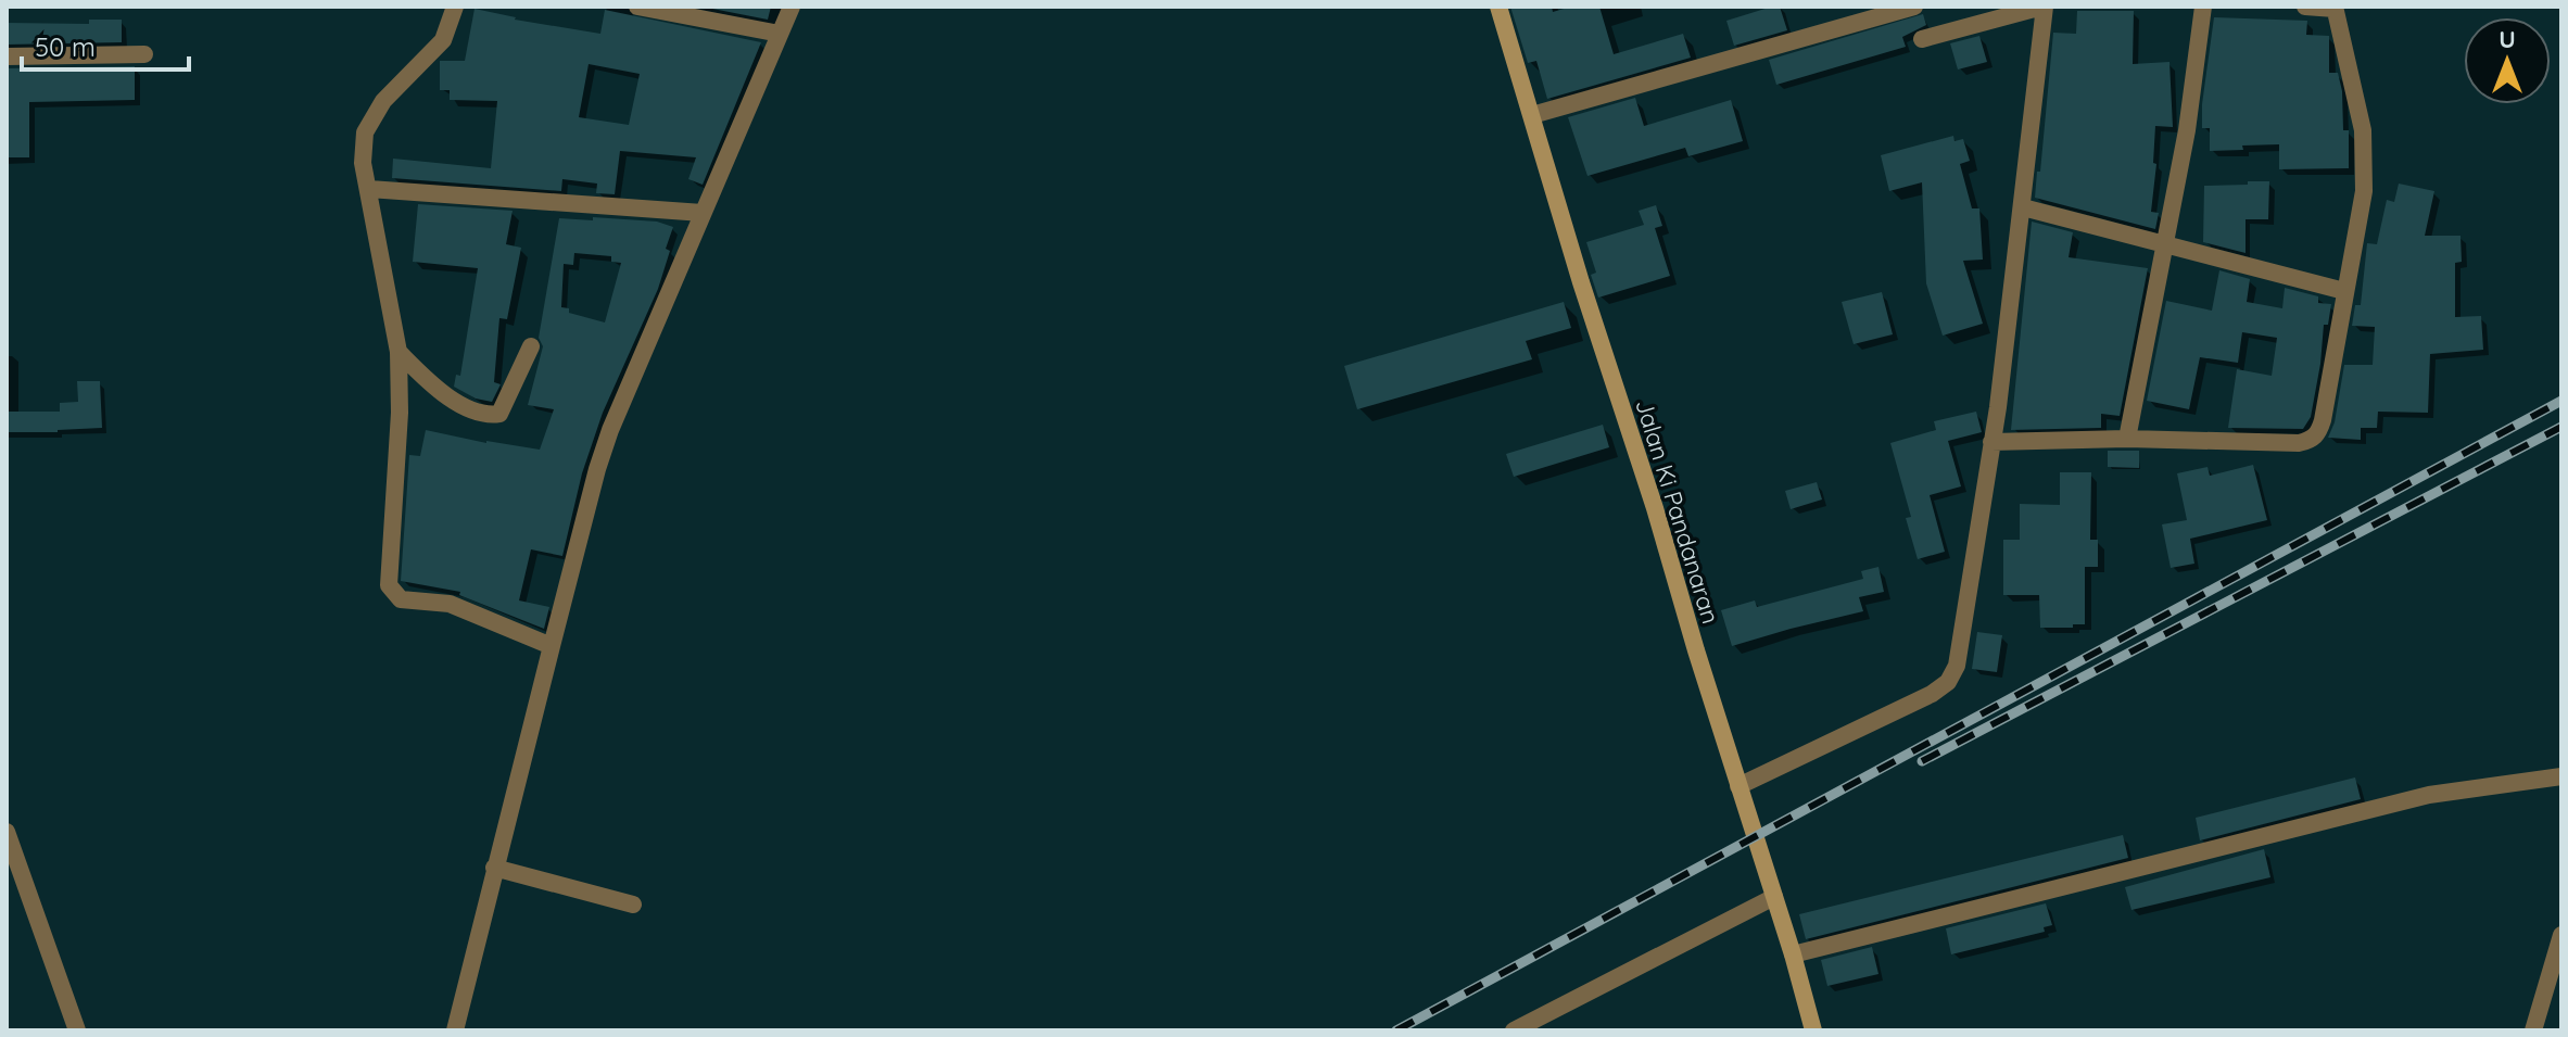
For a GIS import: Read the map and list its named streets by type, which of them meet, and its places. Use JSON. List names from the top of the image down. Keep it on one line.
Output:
{"streets":{"main road":["Jalan Ki Pandanaran"]},"scale_bar":"50 m","north":"top"}
